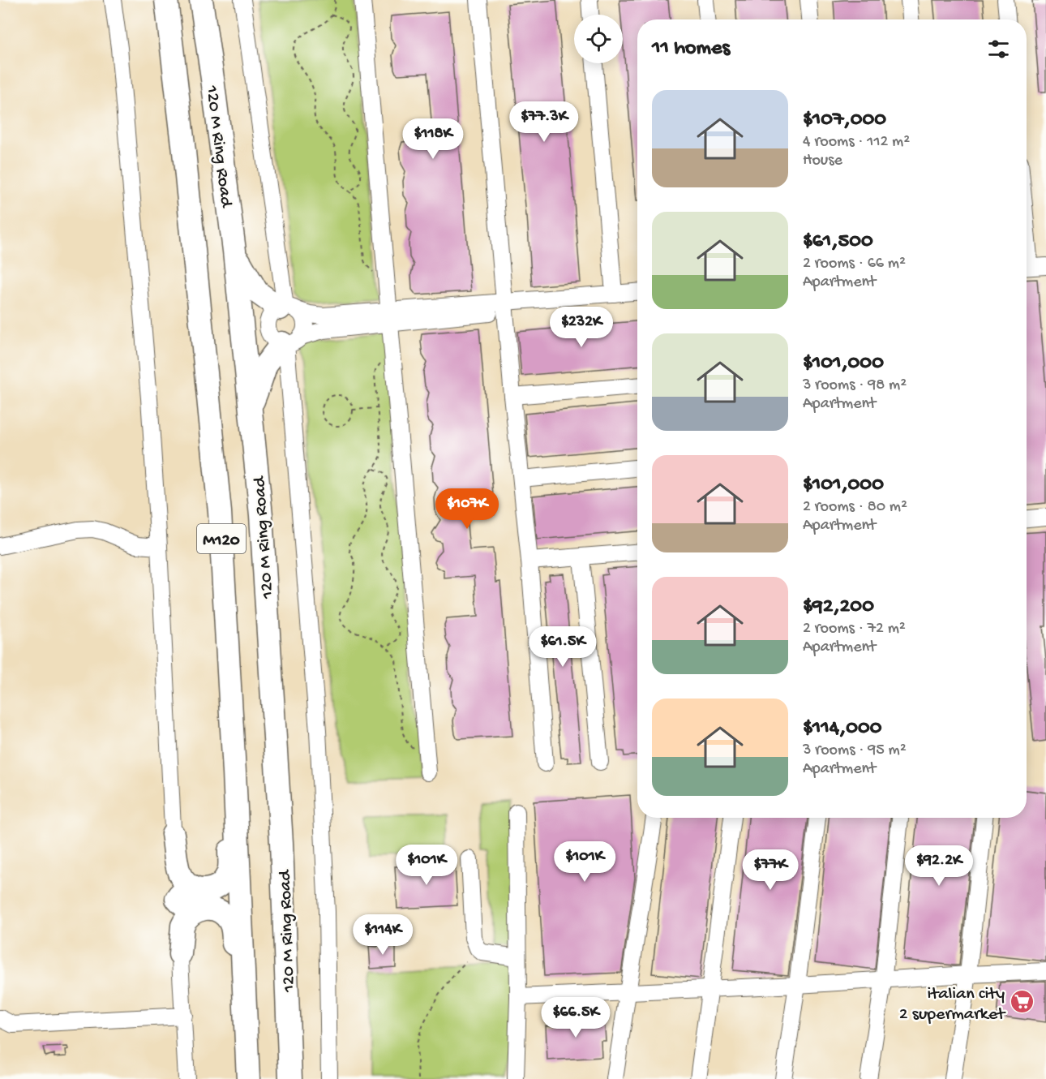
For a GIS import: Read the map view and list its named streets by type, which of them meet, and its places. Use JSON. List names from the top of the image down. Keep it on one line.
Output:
{"streets":{"highway":["120 M Ring Road","M120"]},"places":{"supermarket":["italian city 2 supermarket"]},"page":{"heading":"11 homes","list":[{"name":"$107,000","note":"4 rooms · 112 m² · House"},{"name":"$61,500","note":"2 rooms · 66 m² · Apartment"},{"name":"$101,000","note":"3 rooms · 98 m² · Apartment"},{"name":"$101,000","note":"2 rooms · 80 m² · Apartment"},{"name":"$92,200","note":"2 rooms · 72 m² · Apartment"},{"name":"$114,000","note":"3 rooms · 95 m² · Apartment"}],"price":["$77.3K","$118K","$232K","$107K","$61.5K","$101K","$101K","$92.2K","$77K","$114K","$66.5K"]}}
